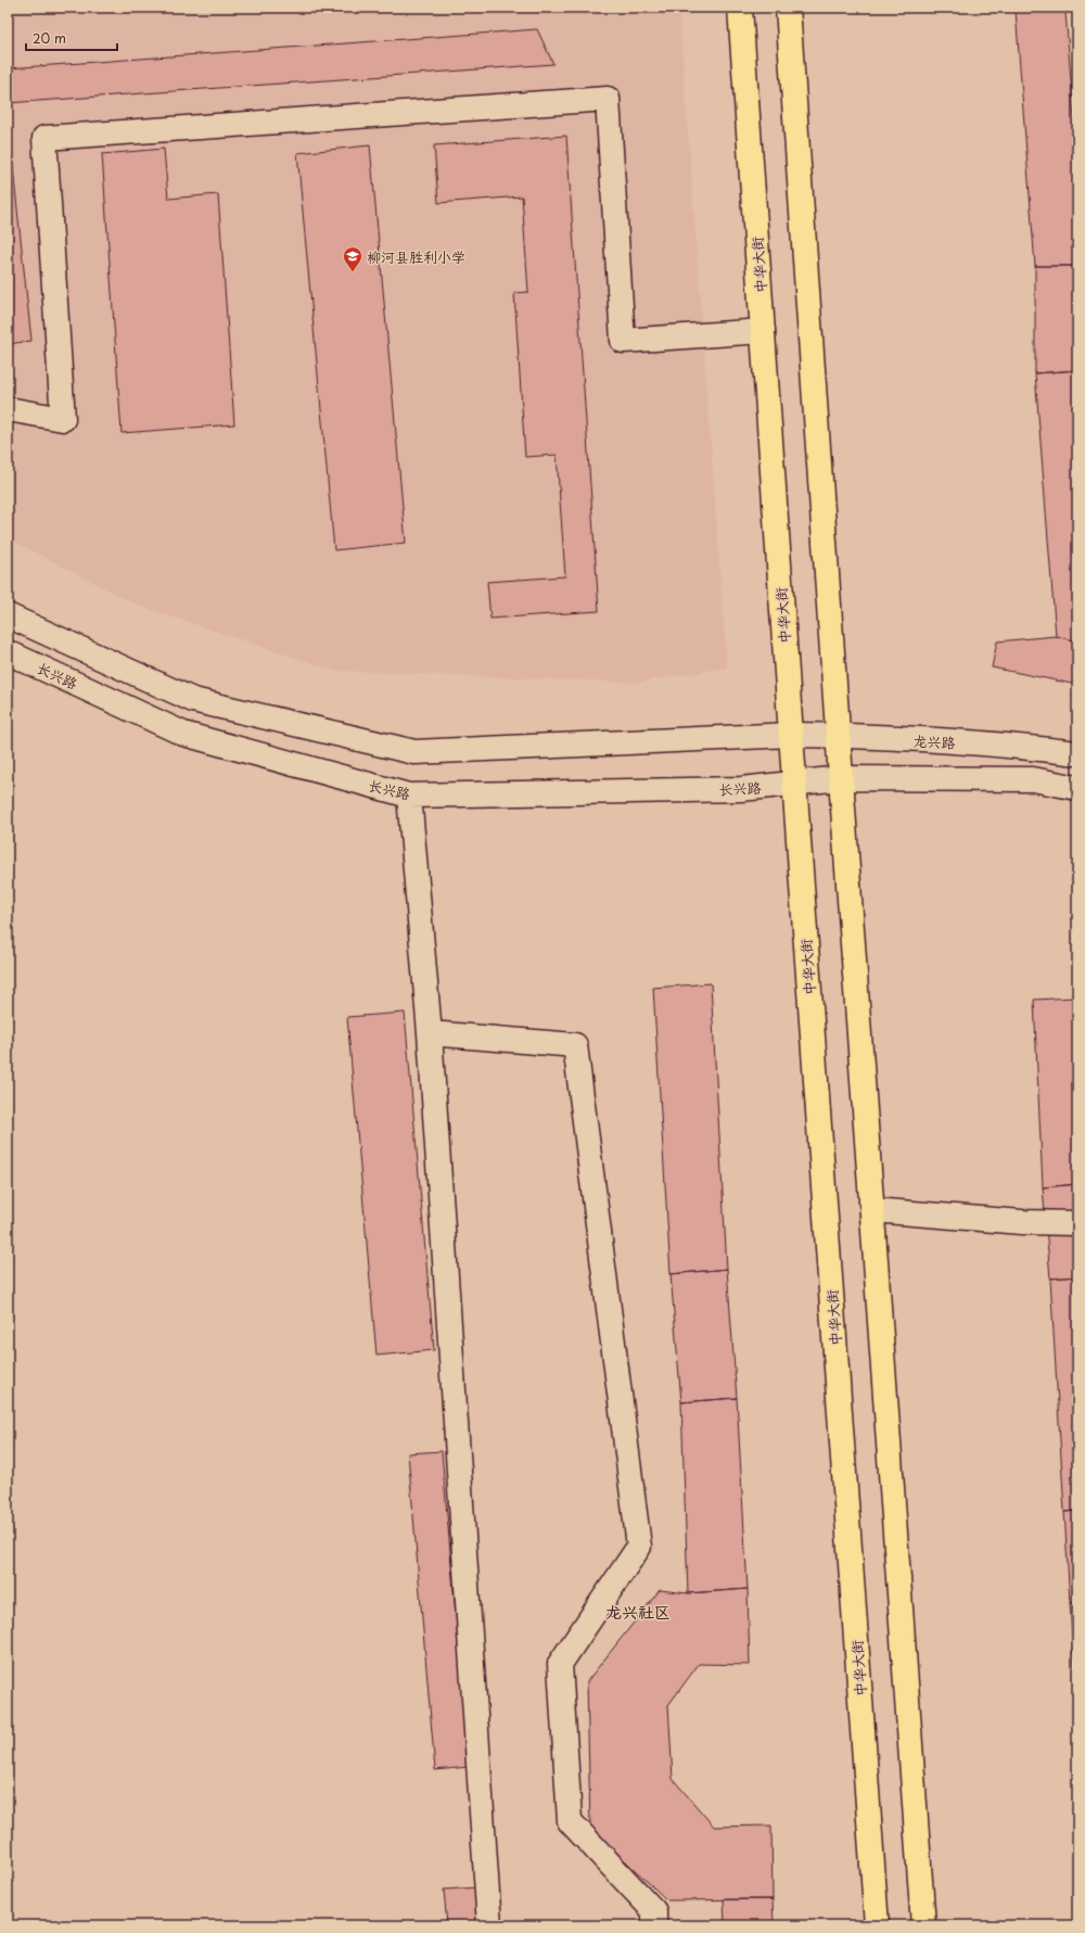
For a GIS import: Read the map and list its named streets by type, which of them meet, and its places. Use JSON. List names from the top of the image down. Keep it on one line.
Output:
{"streets":{"main road":["中华大街"],"street":["长兴路","龙兴路"]},"crossings":[["中华大街","长兴路"],["中华大街","龙兴路"]],"districts":["龙兴社区"],"places":{"school or university":["柳河县胜利小学"]},"scale_bar":"20 m"}
